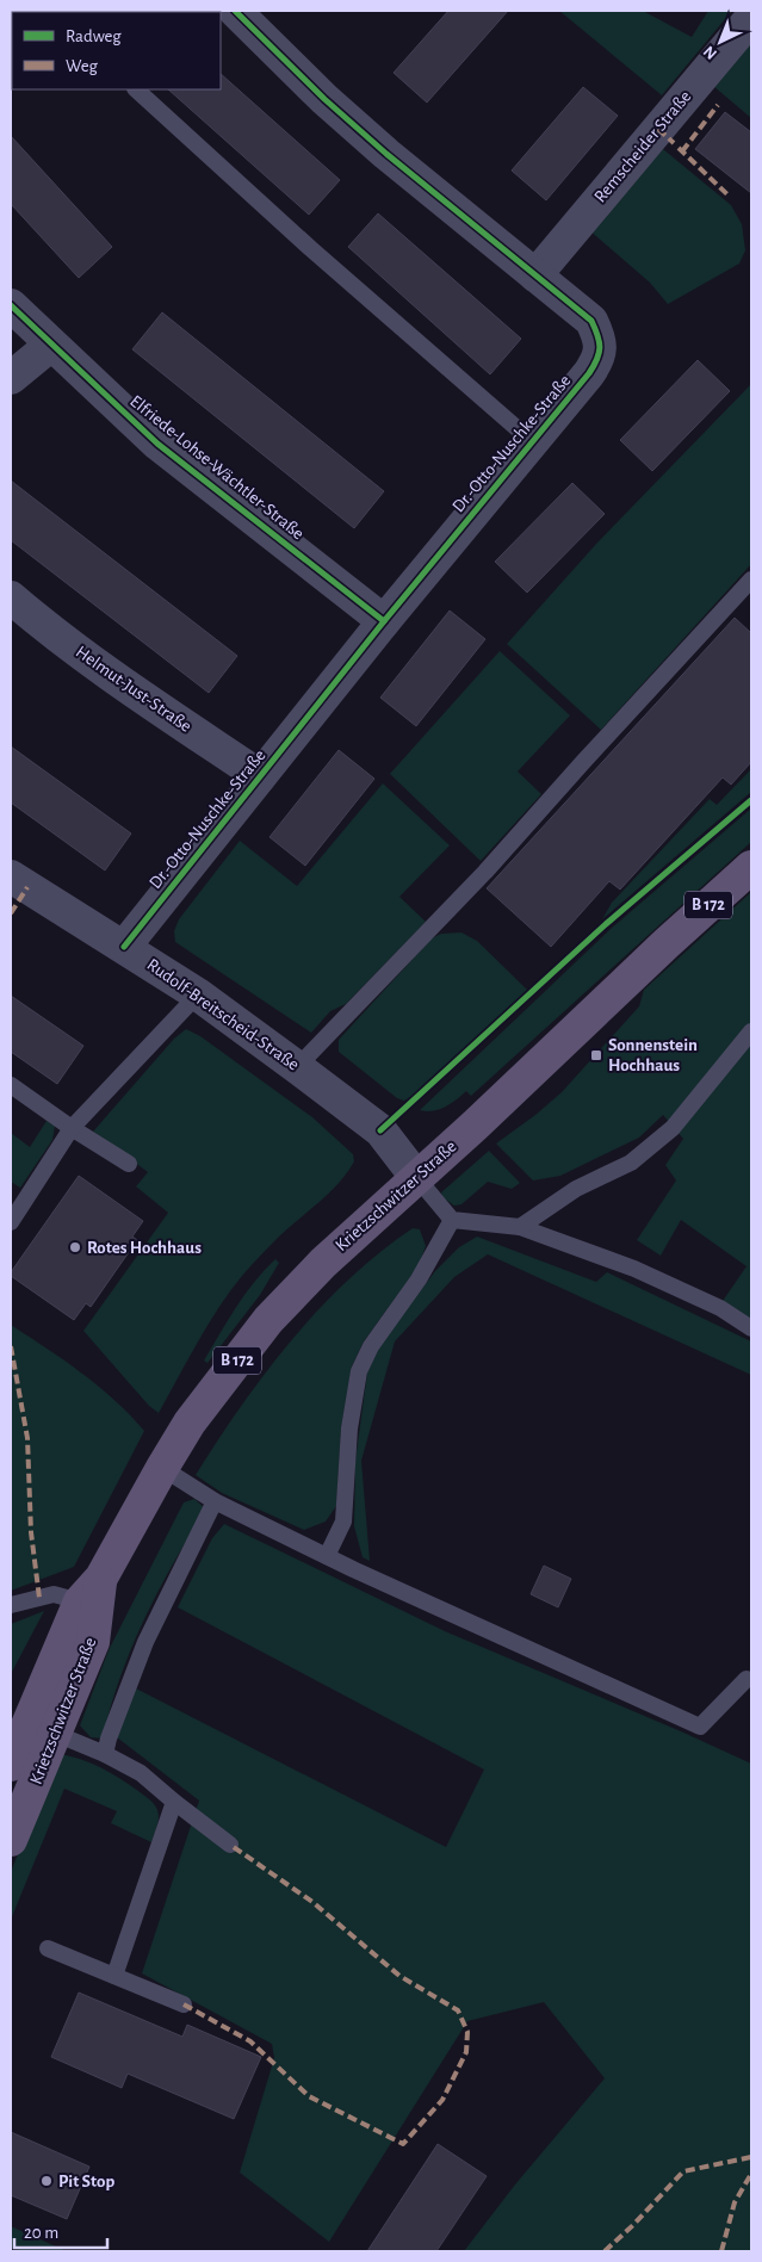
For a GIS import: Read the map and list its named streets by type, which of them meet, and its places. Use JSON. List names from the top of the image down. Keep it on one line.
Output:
{"streets":{"main road":["B 172","Krietzschwitzer Straße"],"street":["Remscheider Straße","Dr.-Otto-Nuschke-Straße","Elfriede-Lohse-Wächtler-Straße","Helmut-Just-Straße","Rudolf-Breitscheid-Straße"]},"crossings":[["Remscheider Straße","Dr.-Otto-Nuschke-Straße"],["Dr.-Otto-Nuschke-Straße","Elfriede-Lohse-Wächtler-Straße"],["Dr.-Otto-Nuschke-Straße","Helmut-Just-Straße"],["Dr.-Otto-Nuschke-Straße","Rudolf-Breitscheid-Straße"],["Rudolf-Breitscheid-Straße","Krietzschwitzer Straße"]],"places":{"transit":["Sonnenstein Hochhaus"],"other":["Rotes Hochhaus","Pit Stop"]},"legend":["Radweg","Weg"],"scale_bar":"20 m","north":"bottom left"}
